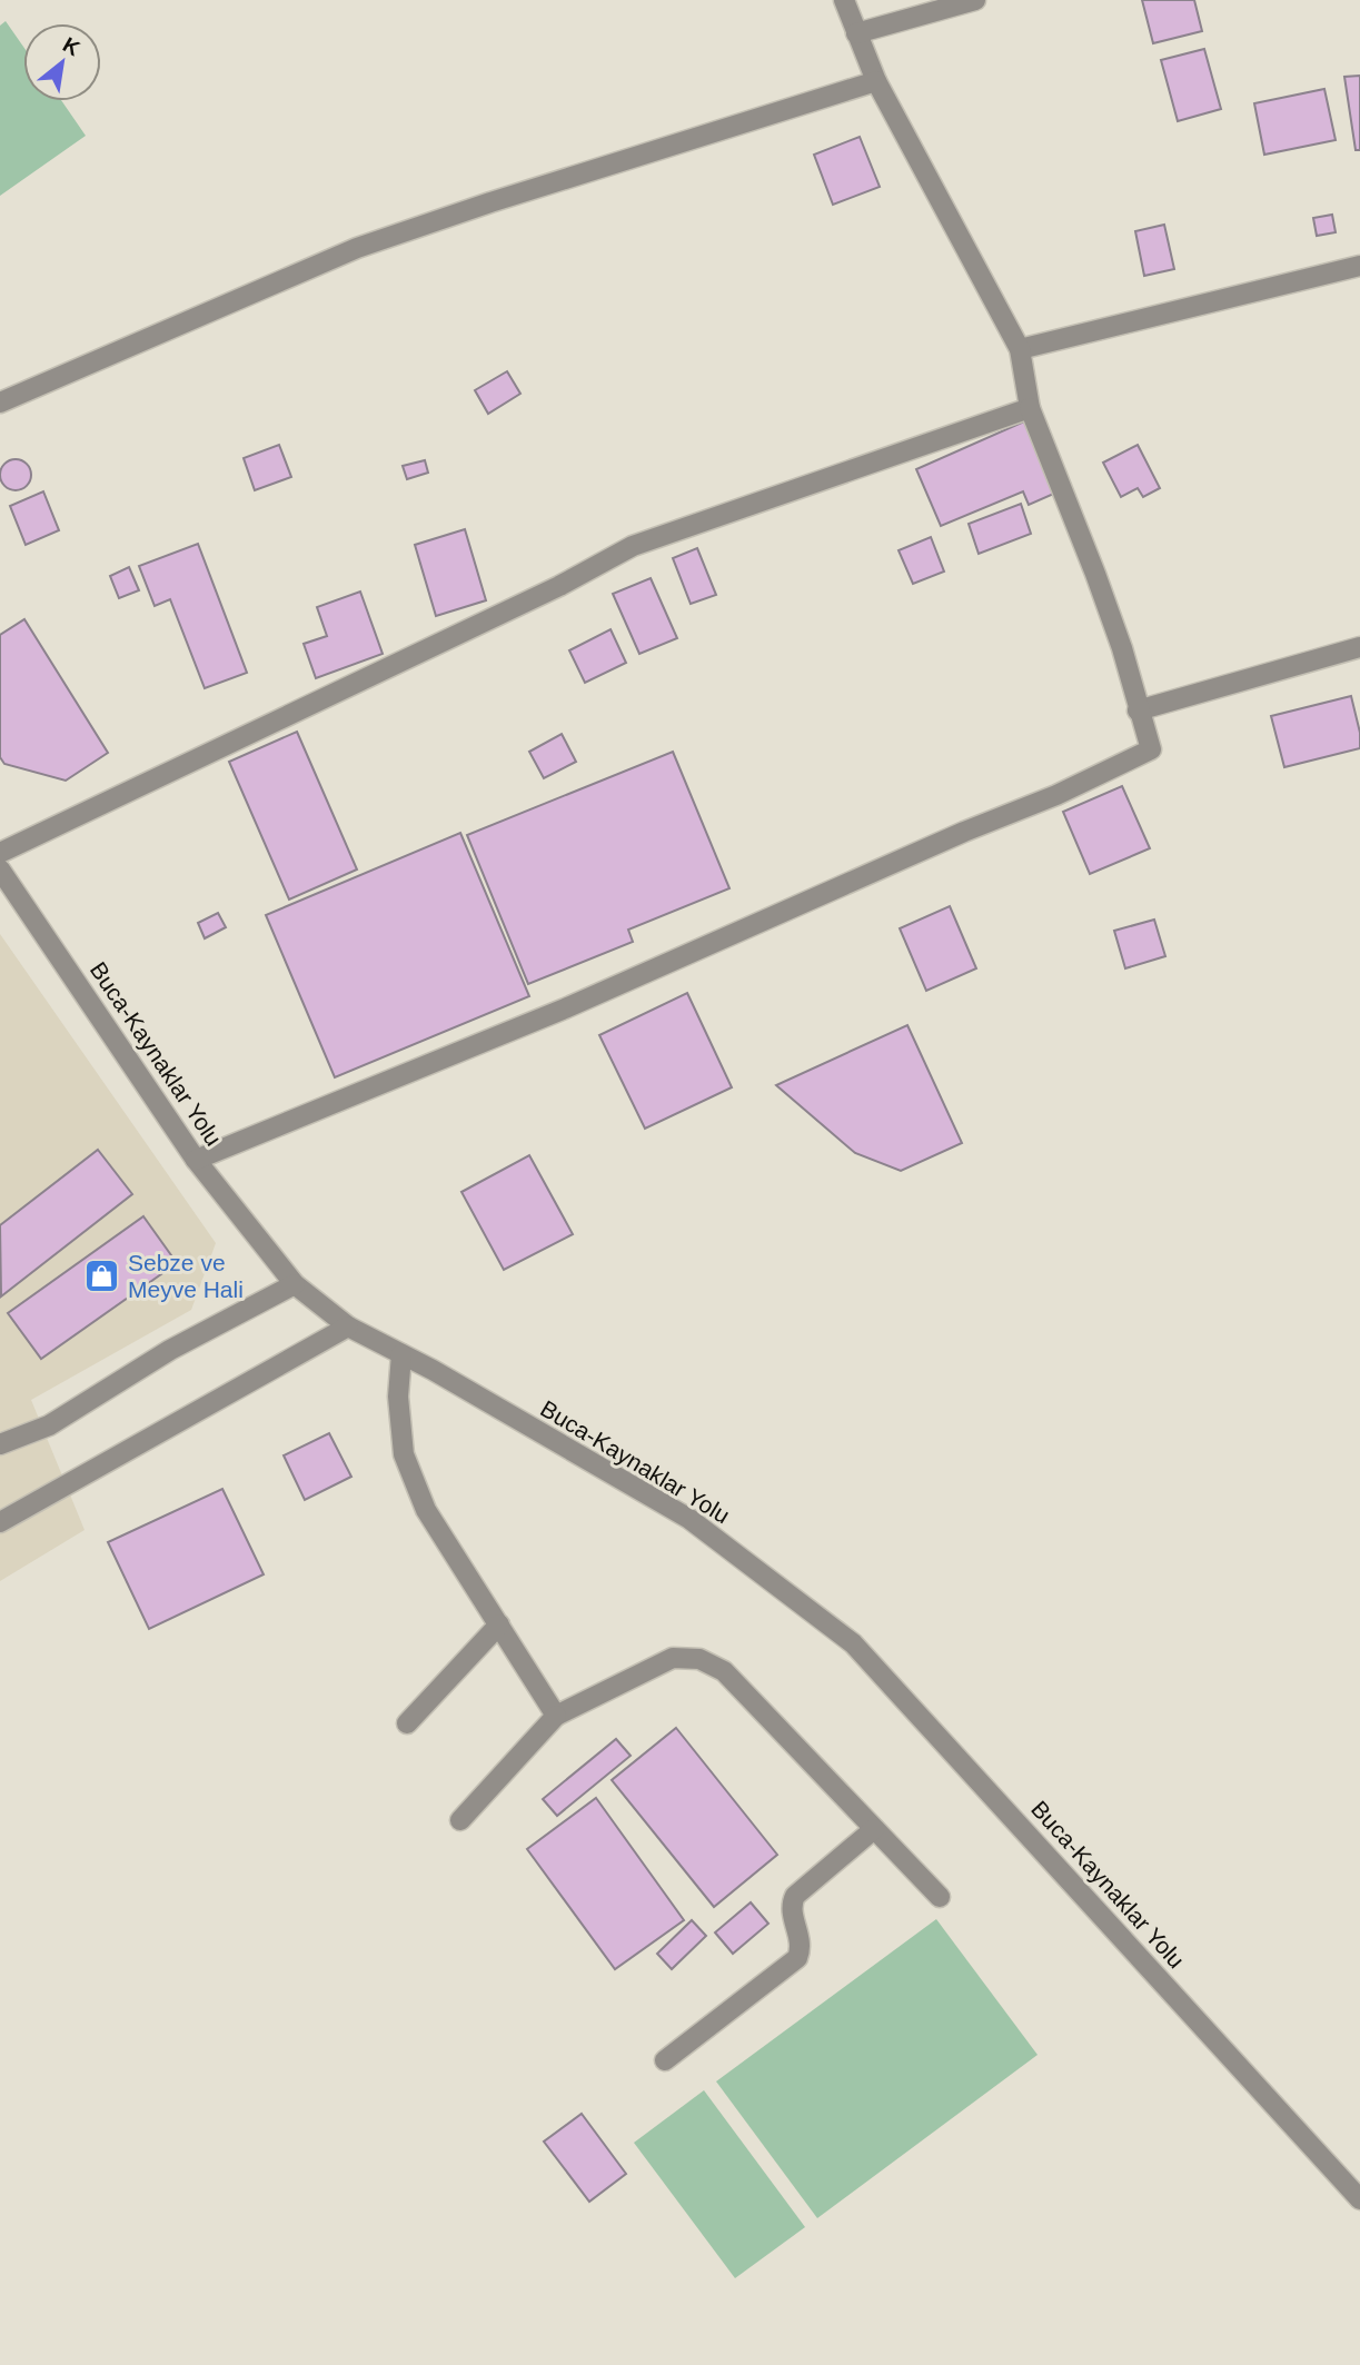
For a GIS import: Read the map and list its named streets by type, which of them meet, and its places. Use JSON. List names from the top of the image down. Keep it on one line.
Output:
{"streets":{"street":["Buca-Kaynaklar Yolu"]},"places":{"shop":["Sebze ve Meyve Hali"]},"north":"top right"}
